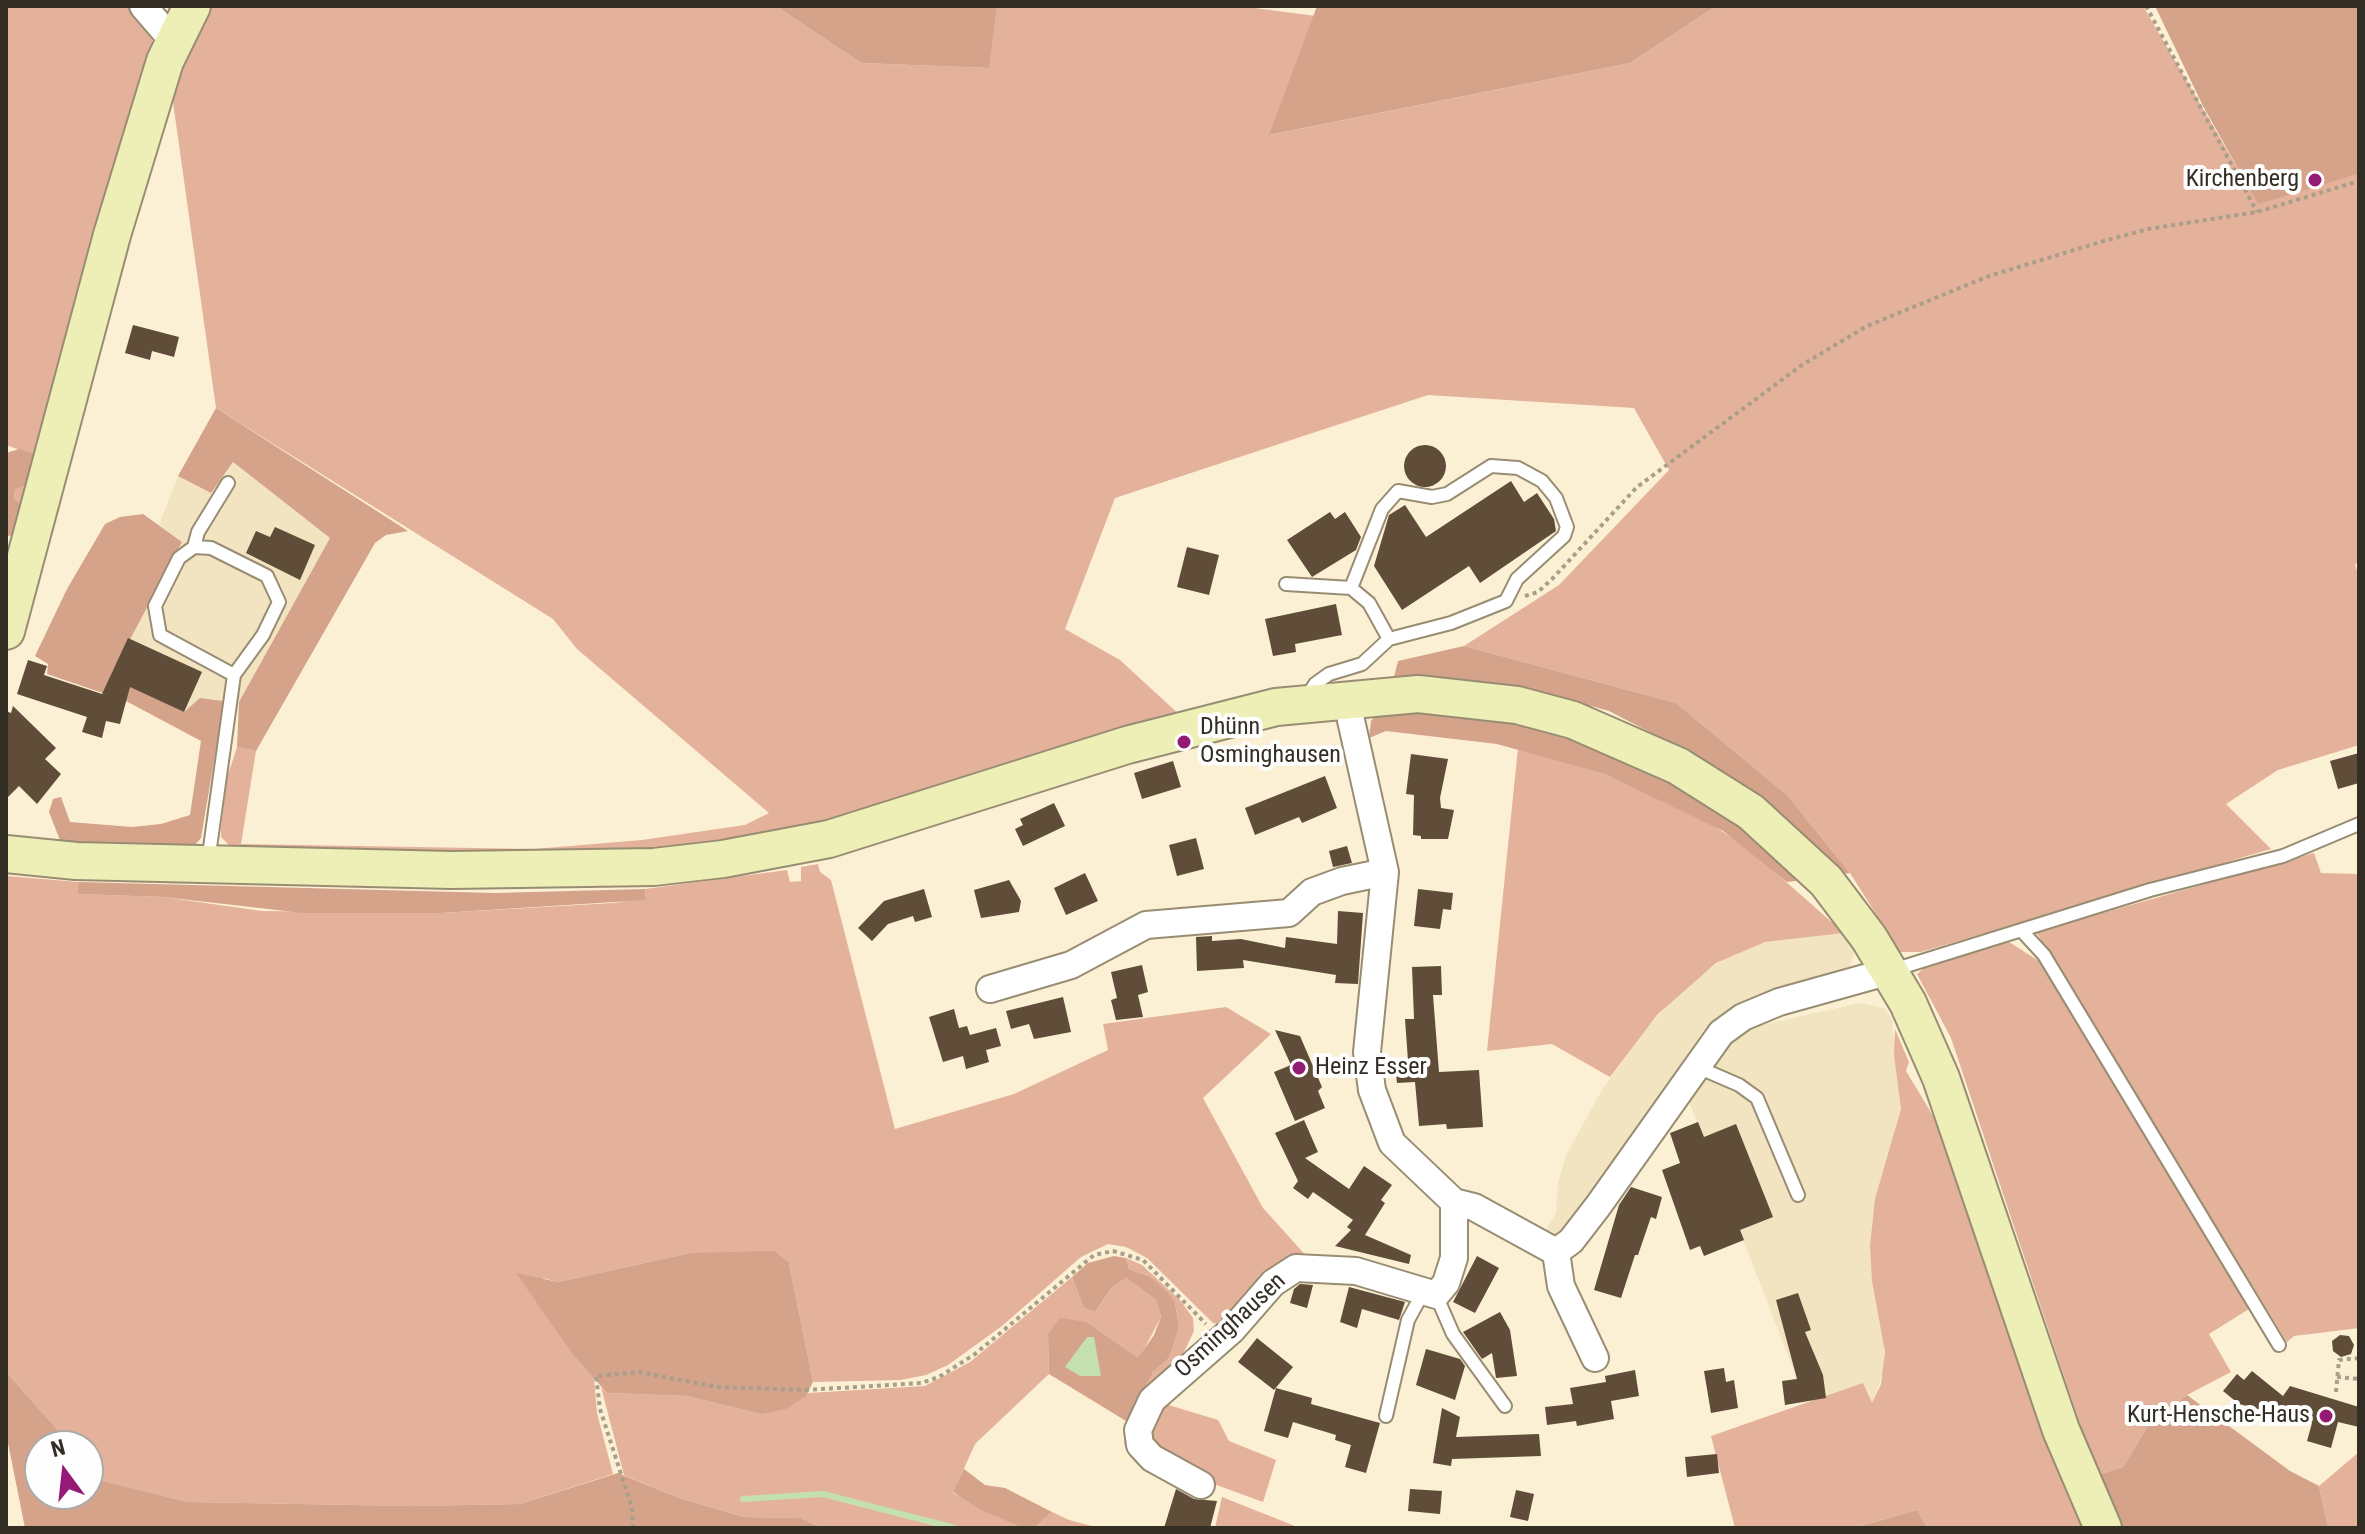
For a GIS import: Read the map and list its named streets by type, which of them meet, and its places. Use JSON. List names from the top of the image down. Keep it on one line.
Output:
{"streets":{"street":["Osminghausen"]},"places":["Kirchenberg","Dhünn Osminghausen","Heinz Esser","Kurt-Hensche-Haus"],"north":"top"}
